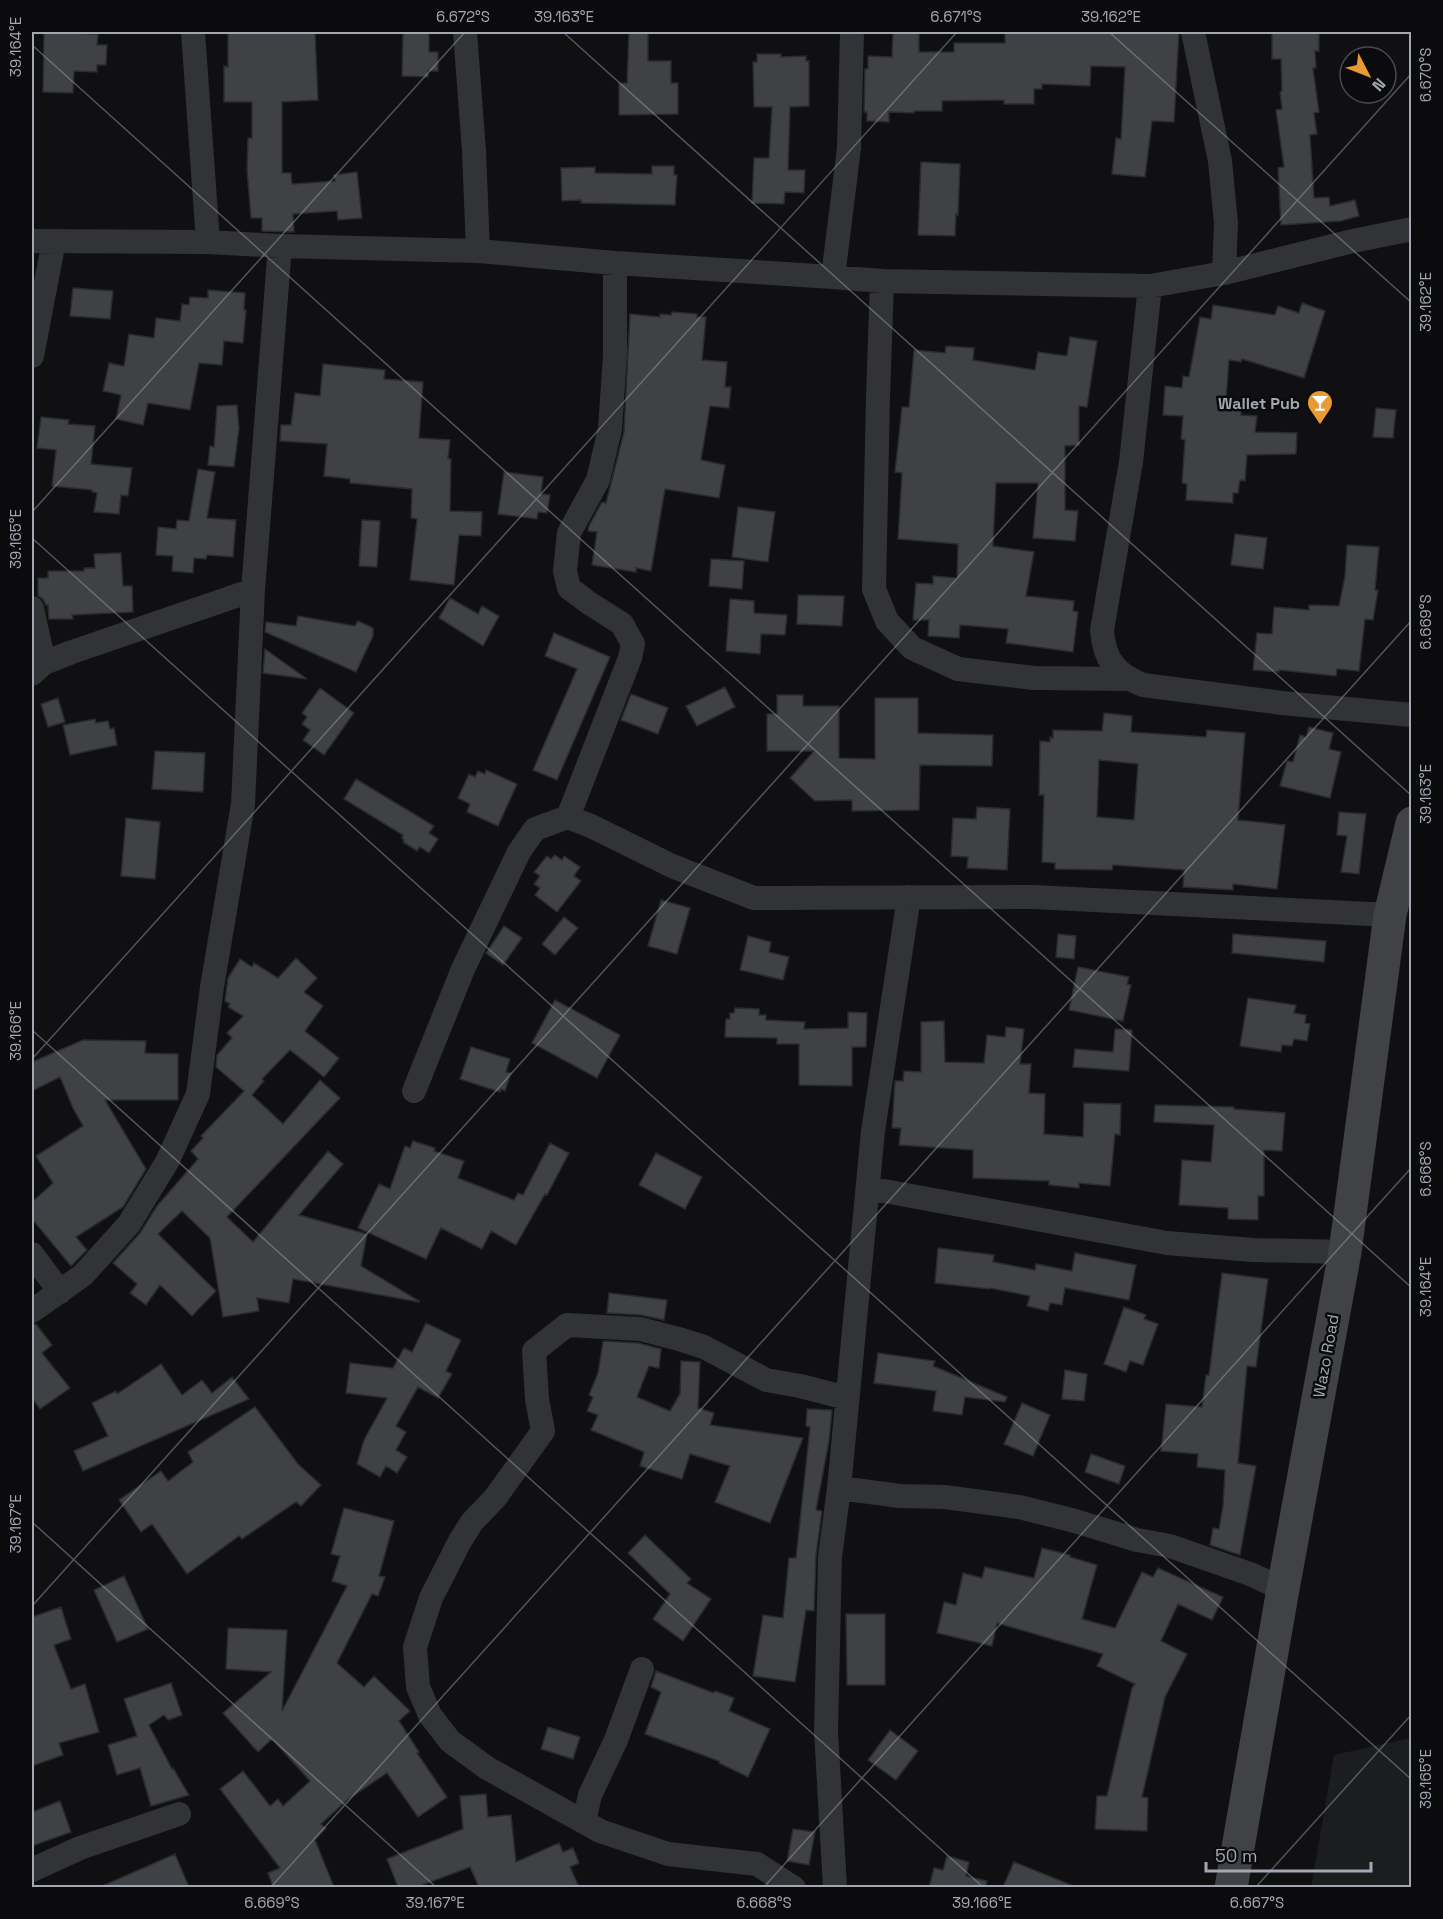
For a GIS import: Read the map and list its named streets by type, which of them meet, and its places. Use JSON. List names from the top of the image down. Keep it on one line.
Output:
{"streets":{"main road":["Wazo Road"]},"places":{"bar":["Wallet Pub"]},"scale_bar":"50 m","north":"bottom right","coordinates":["6.672°S","39.163°E","6.671°S","39.162°E","39.164°E","6.670°S","39.165°E","6.669°S","39.166°E","6.668°S","39.167°E","6.667°S"]}
